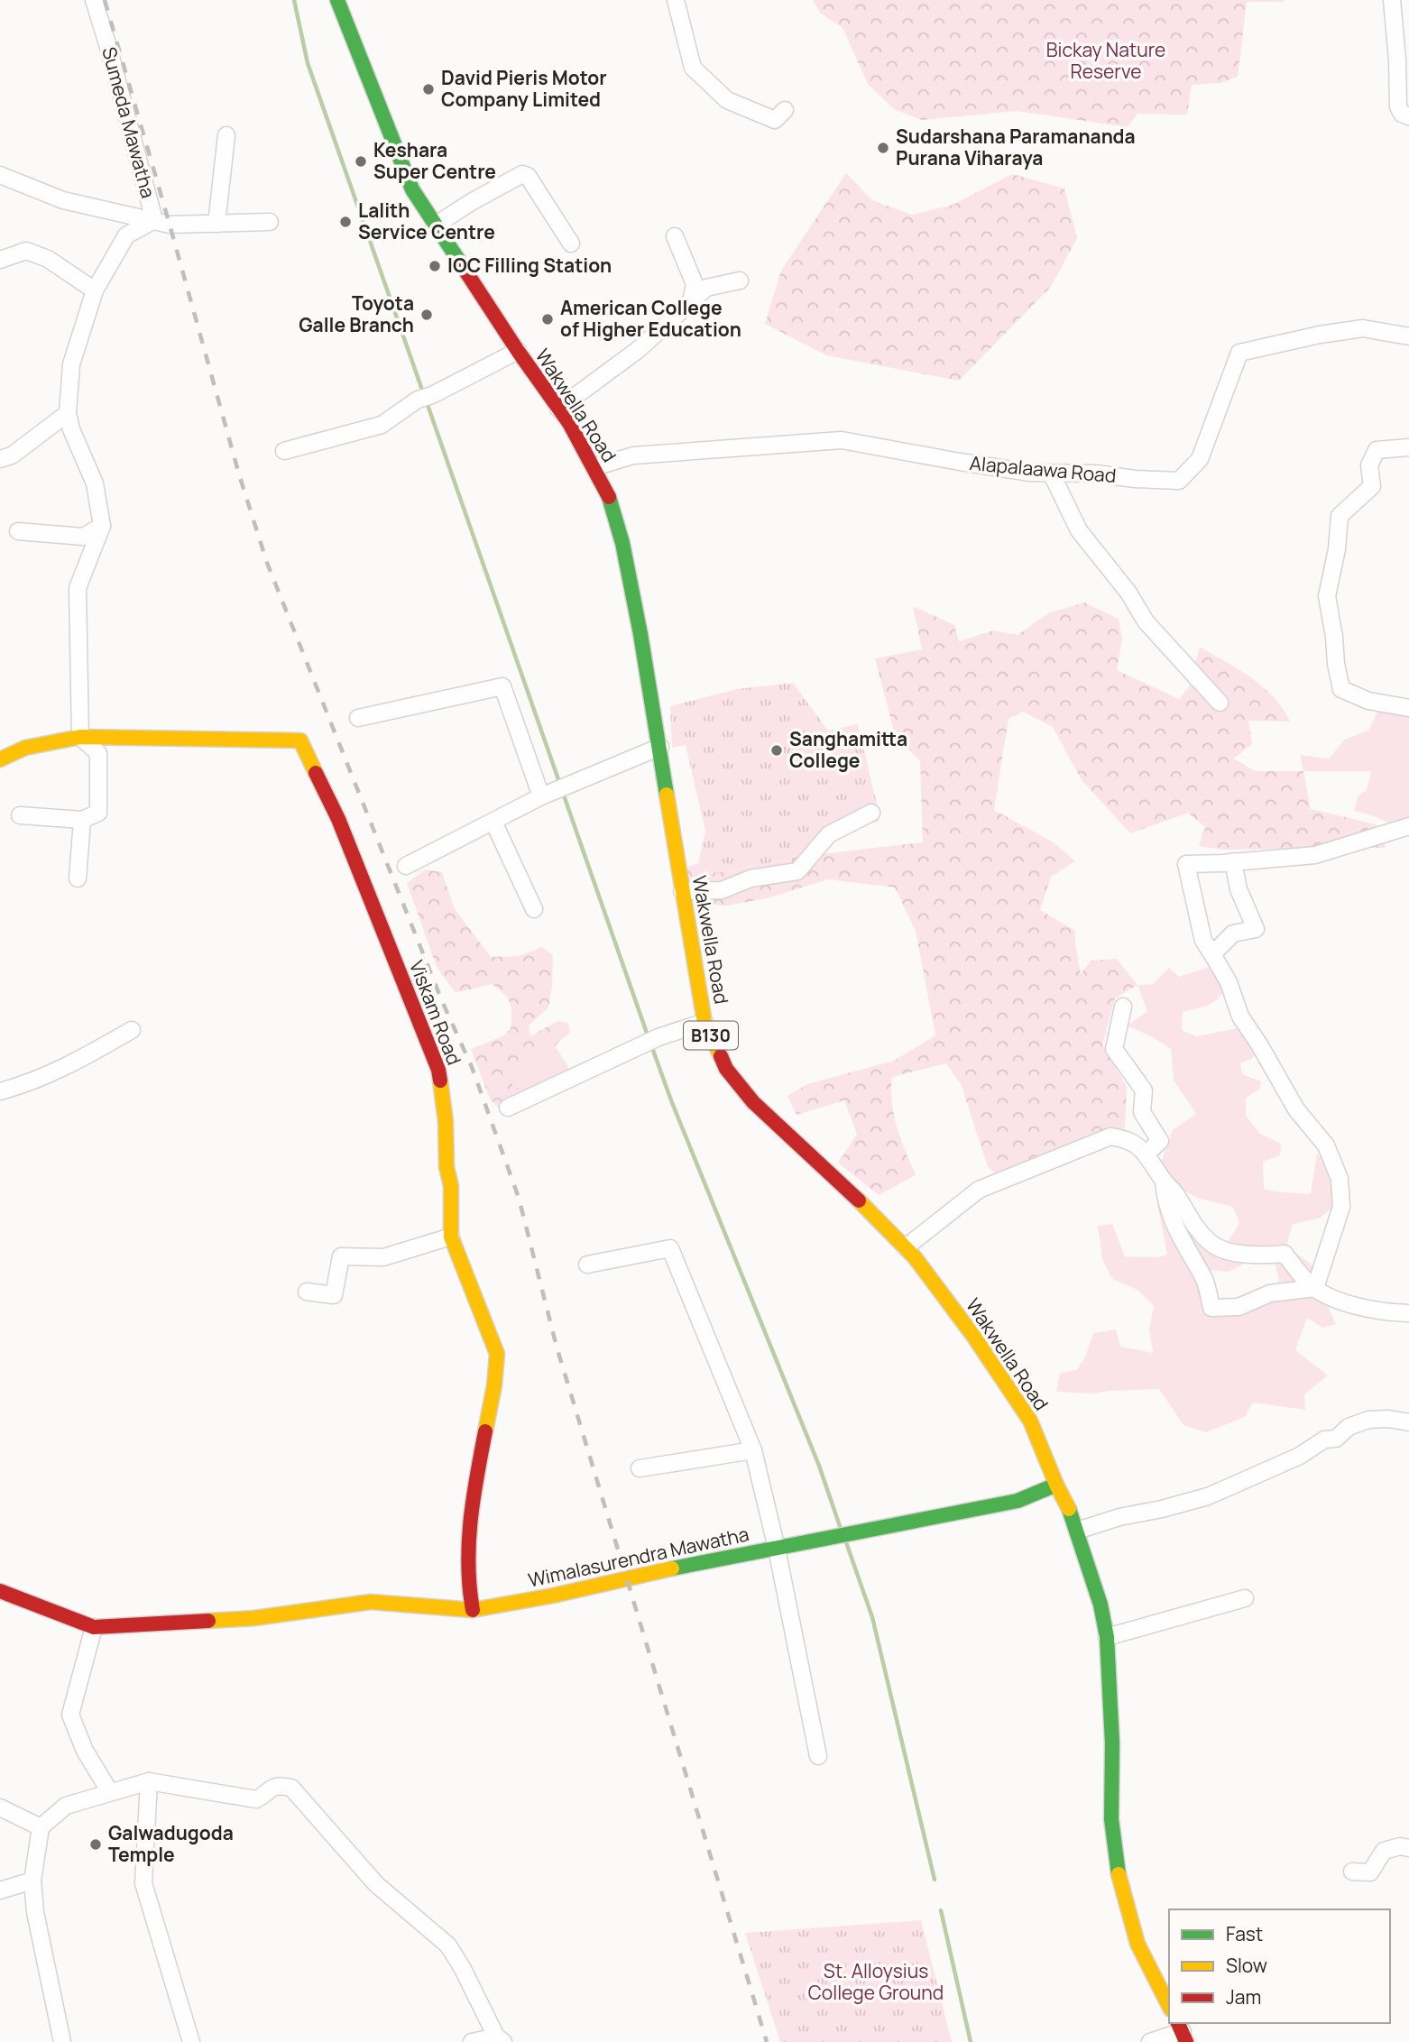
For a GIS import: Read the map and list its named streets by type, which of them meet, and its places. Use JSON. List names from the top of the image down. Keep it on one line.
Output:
{"streets":{"street":["Sumeda Mawatha","Wakwella Road","Alapalaawa Road","Viskam Road","B130","Wimalasurendra Mawatha"]},"crossings":[["Wakwella Road","Alapalaawa Road"],["Wakwella Road","Wimalasurendra Mawatha"],["Viskam Road","Wimalasurendra Mawatha"]],"parks":["Bickay Nature Reserve","St. Alloysius College Ground"],"places":["David Pieris Motor Company Limited","Sudarshana Paramananda Purana Viharaya","Keshara Super Centre","Lalith Service Centre","IOC Filling Station","Toyota Galle Branch","American College of Higher Education","Sanghamitta College","Galwadugoda Temple"],"legend":["Fast","Slow","Jam"]}
